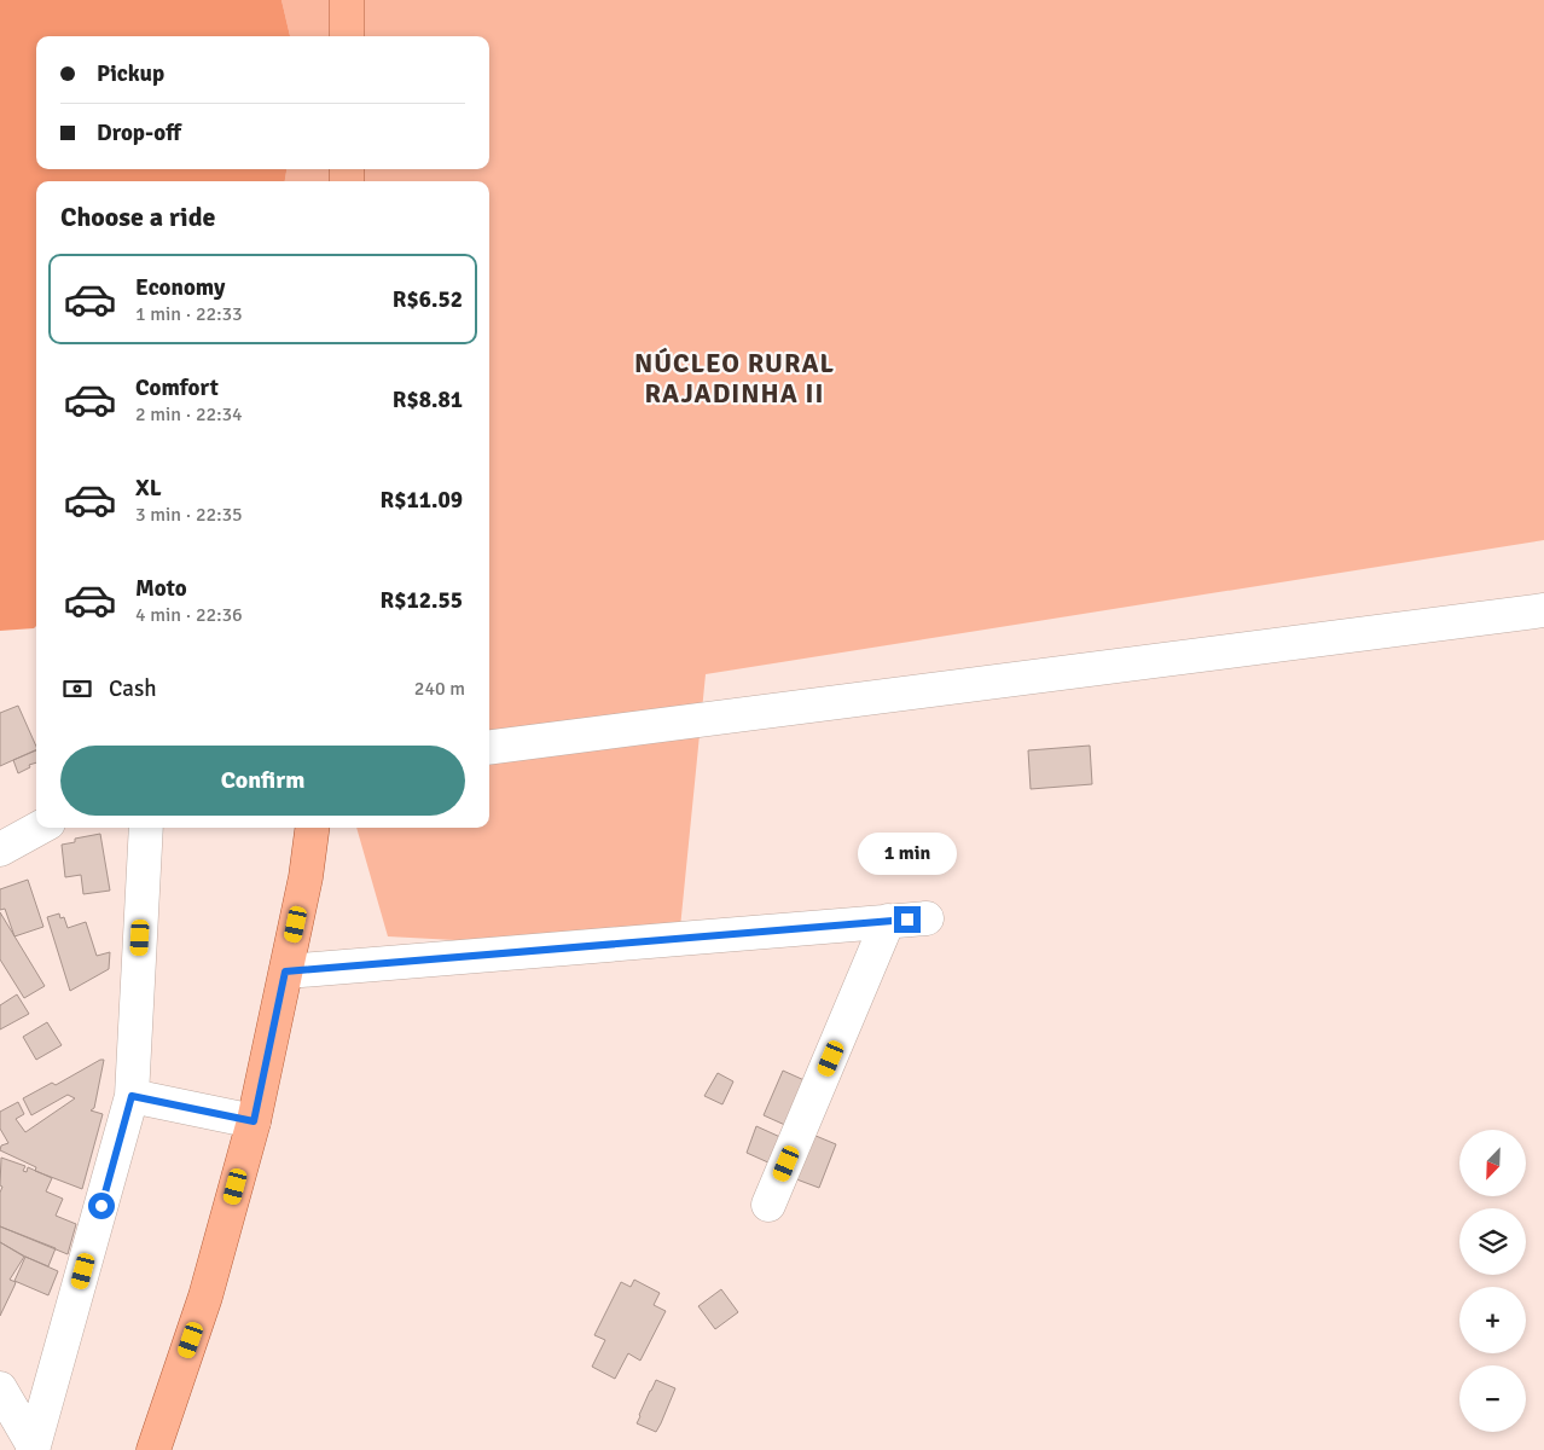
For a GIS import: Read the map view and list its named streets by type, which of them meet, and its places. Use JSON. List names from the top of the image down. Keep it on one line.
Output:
{"districts":["NÚCLEO RURAL RAJADINHA II"],"north":"bottom left","page":{"banner":["Pickup","Drop-off"],"heading":"Choose a ride","list":[{"name":"Economy","note":"1 min · 22:33","value":"R$6.52"},{"name":"Comfort","note":"2 min · 22:34","value":"R$8.81"},{"name":"XL","note":"3 min · 22:35","value":"R$11.09"},{"name":"Moto","note":"4 min · 22:36","value":"R$12.55"}],"pay":["Cash","240 m"],"buttons":"Confirm","bubble":"1 min","map_buttons":["+","−"]}}
